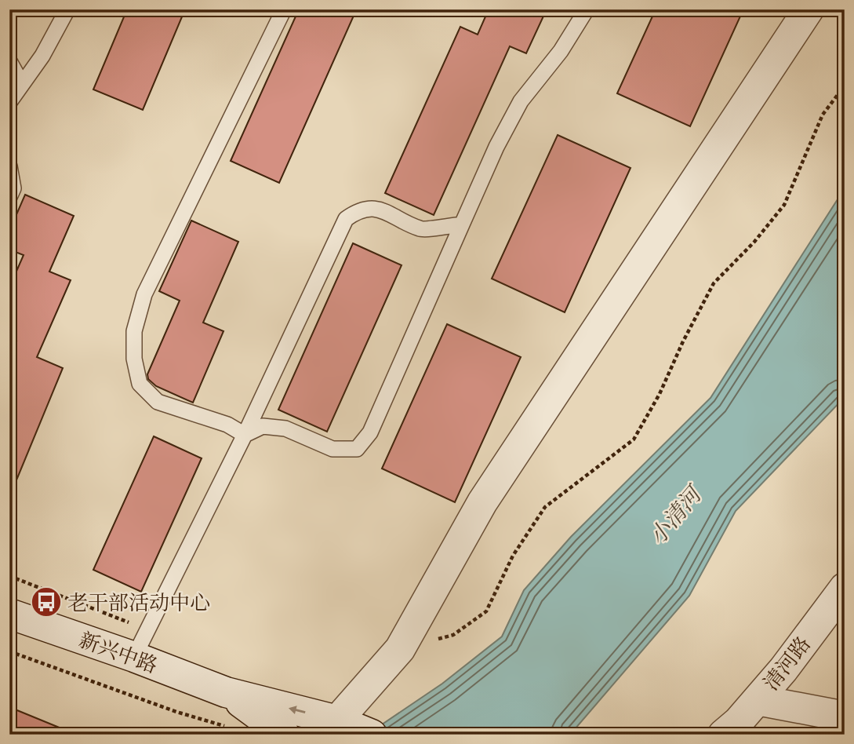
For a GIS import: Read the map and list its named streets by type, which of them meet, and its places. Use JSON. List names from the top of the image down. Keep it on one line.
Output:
{"streets":{"street":["新兴中路","清河路"]},"water":["小清河"],"places":{"bus stop":["老干部活动中心"]}}
